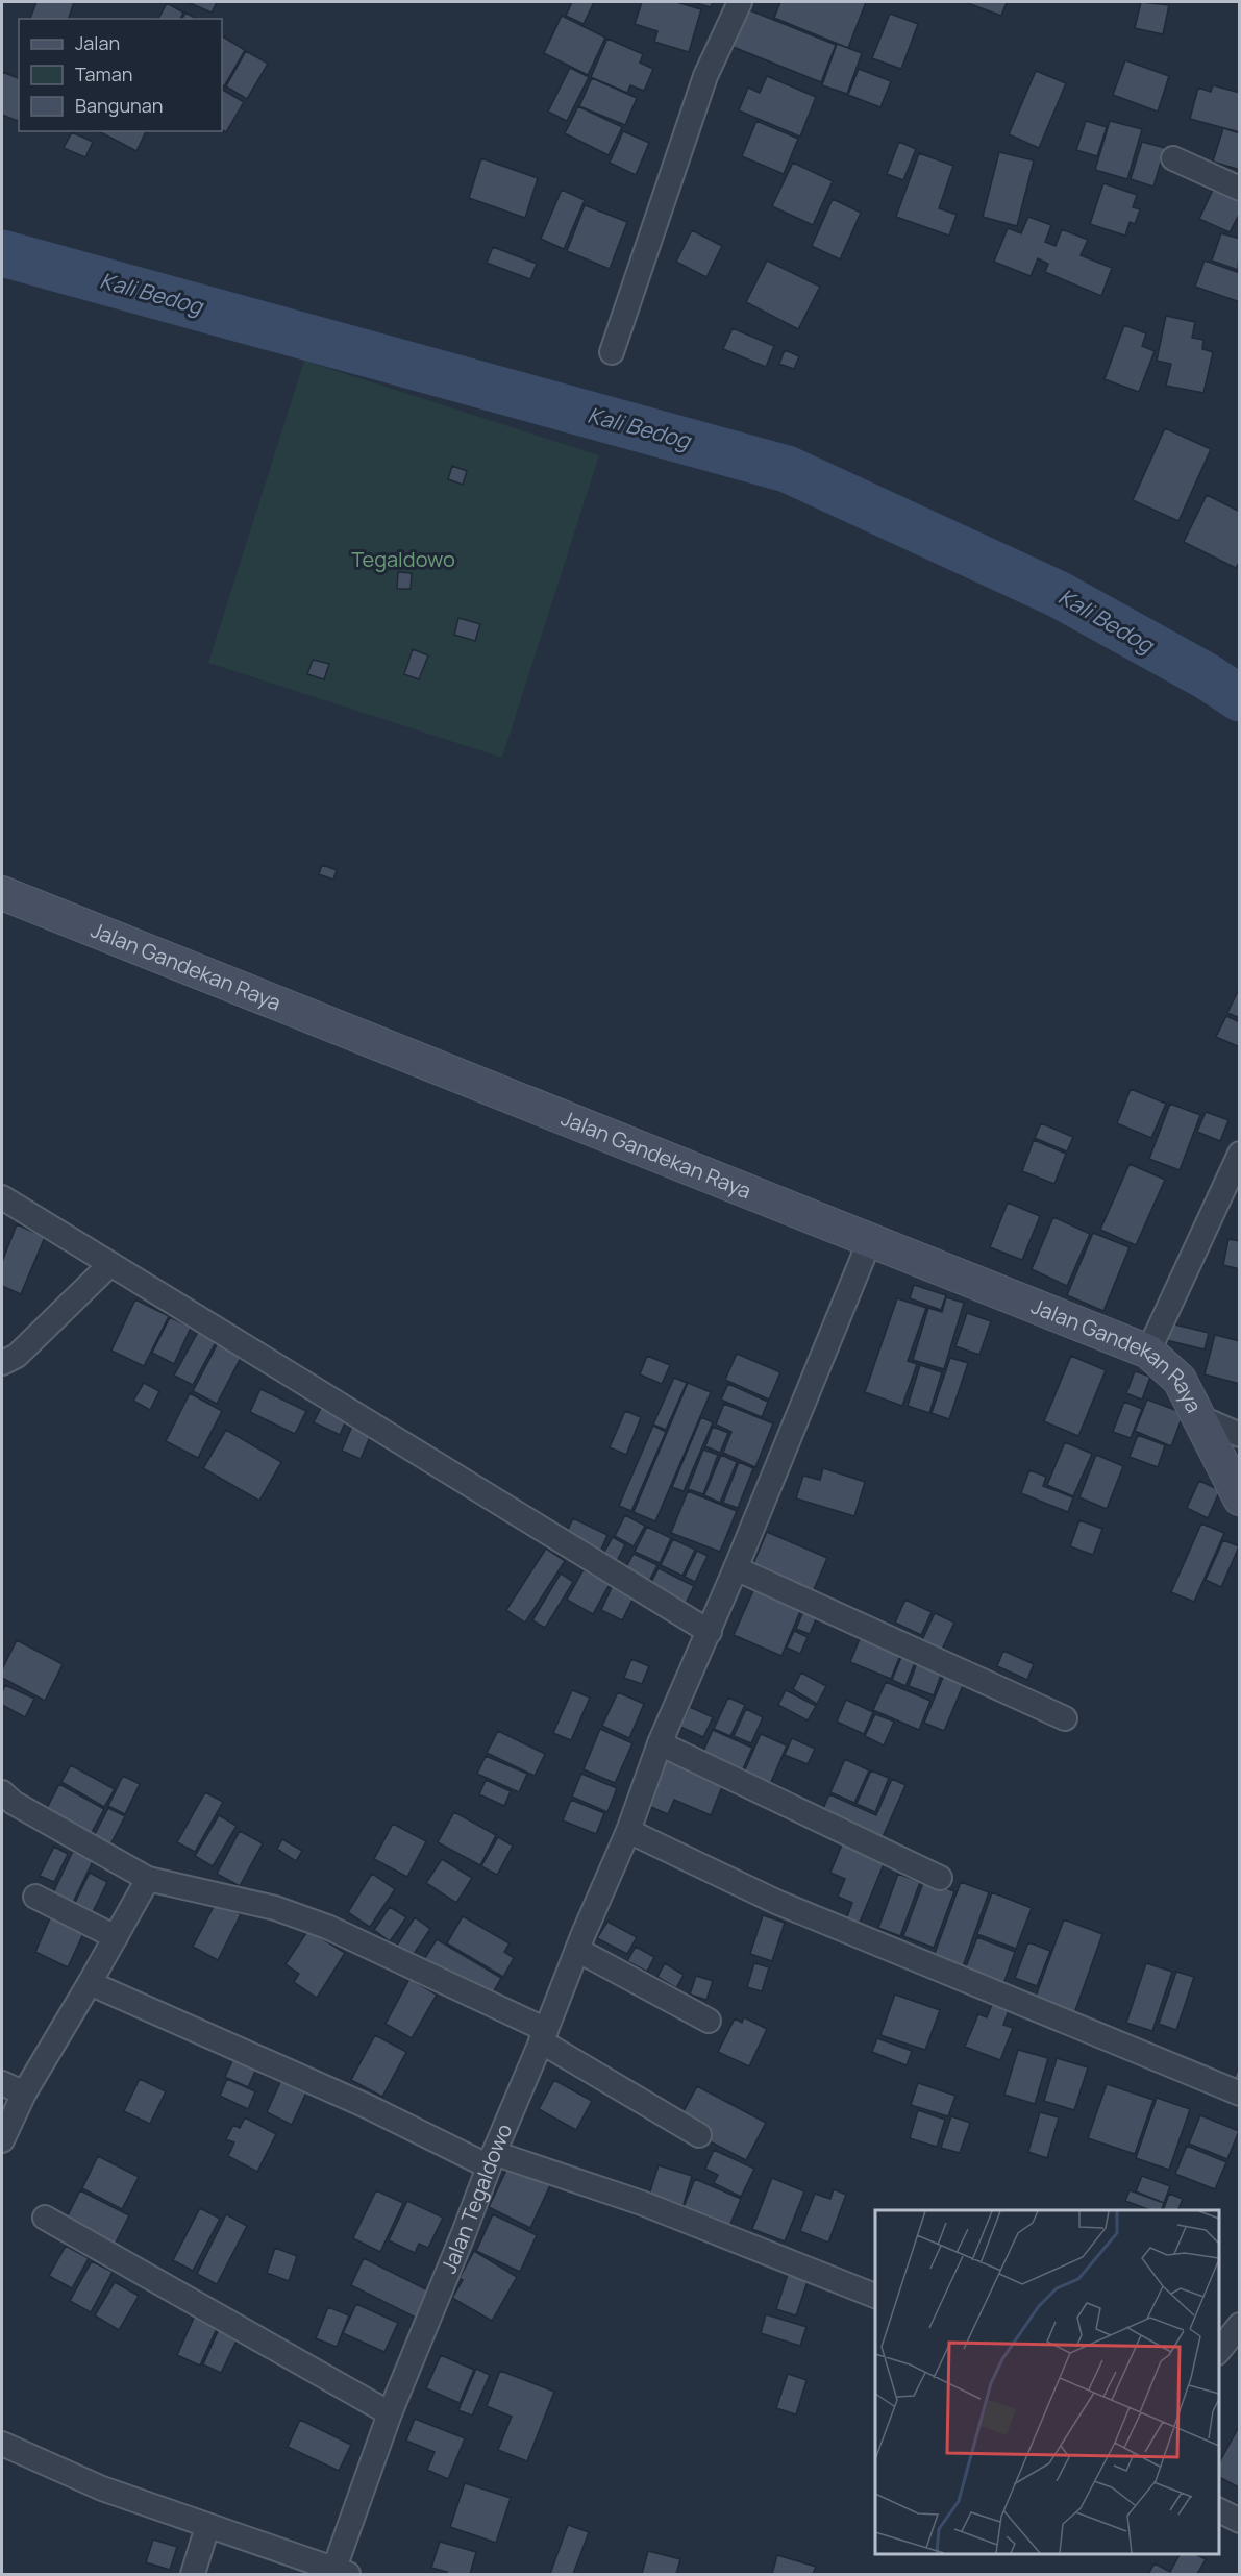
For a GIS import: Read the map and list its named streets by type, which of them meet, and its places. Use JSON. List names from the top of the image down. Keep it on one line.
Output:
{"streets":{"street":["Jalan Gandekan Raya","Jalan Tegaldowo"]},"crossings":[["Jalan Gandekan Raya","Jalan Tegaldowo"]],"water":["Kali Bedog"],"parks":["Tegaldowo"],"legend":["Jalan","Taman","Bangunan"]}
